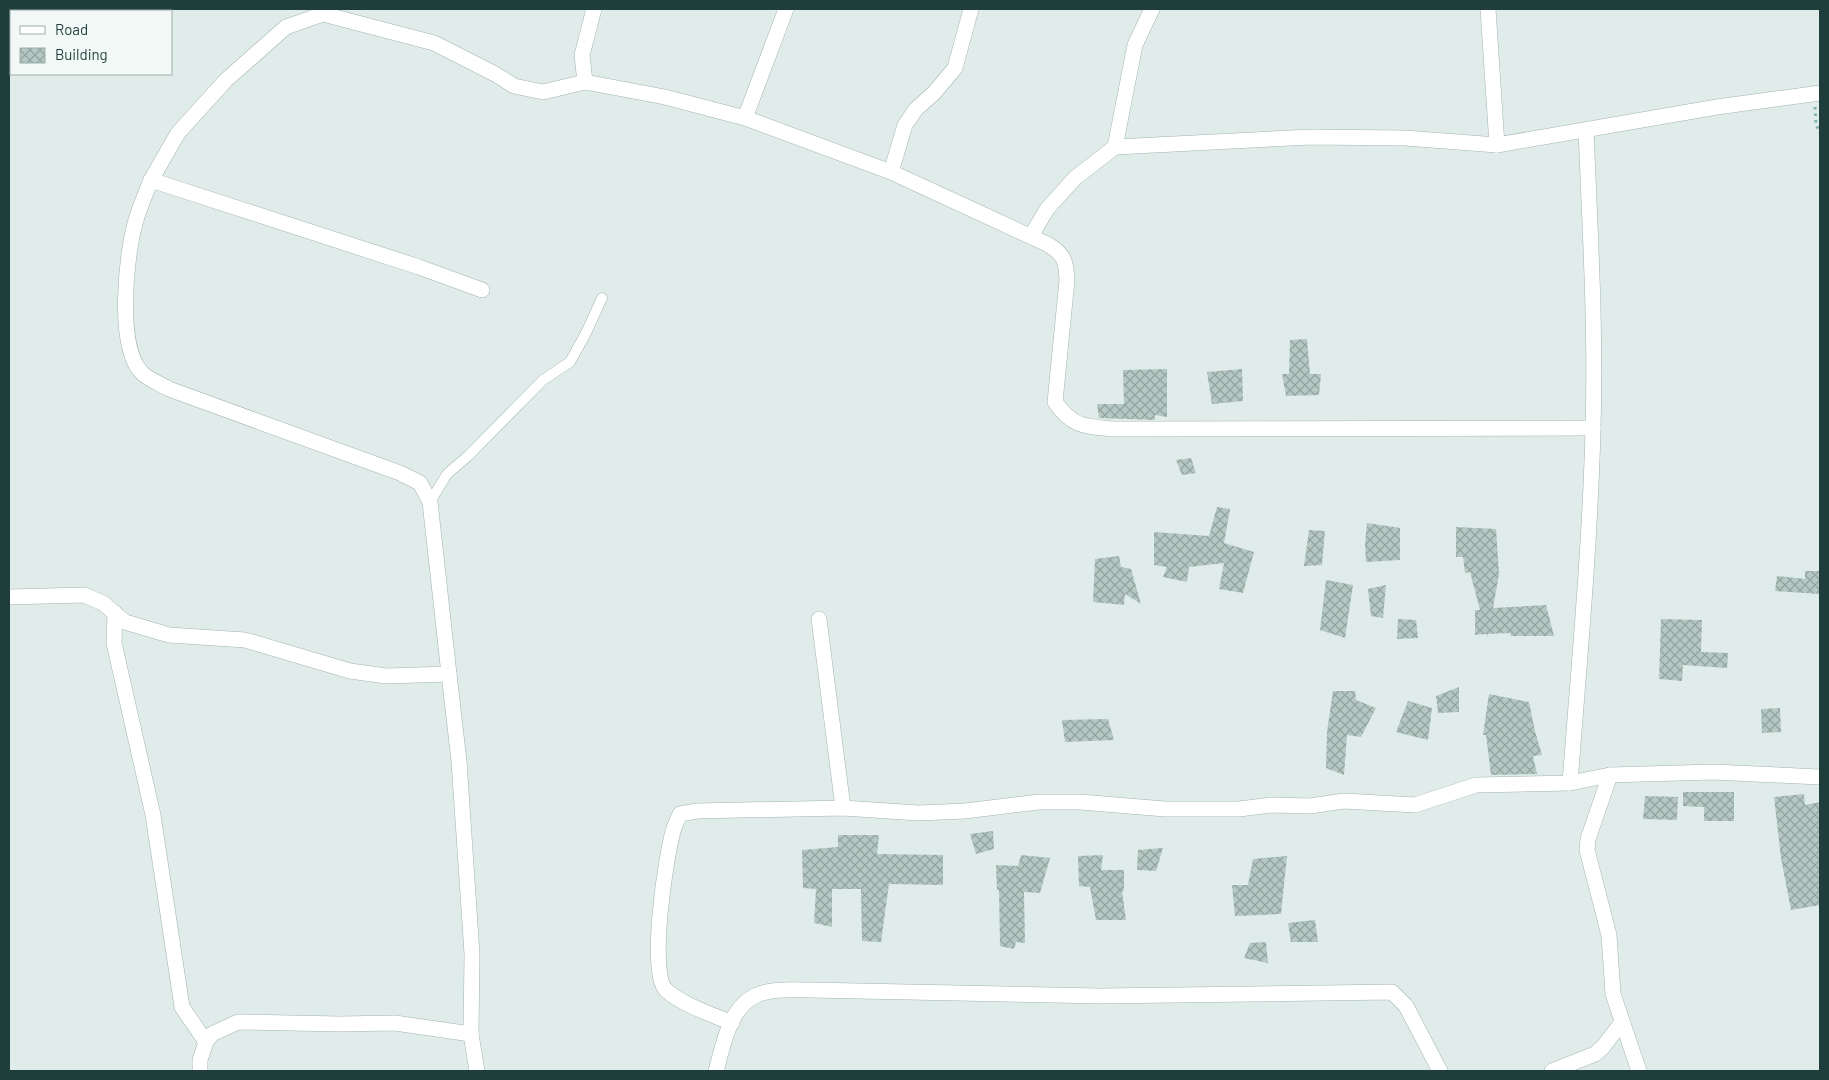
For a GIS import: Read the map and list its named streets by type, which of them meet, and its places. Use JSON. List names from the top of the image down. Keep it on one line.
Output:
{"legend":["Road","Building"]}
